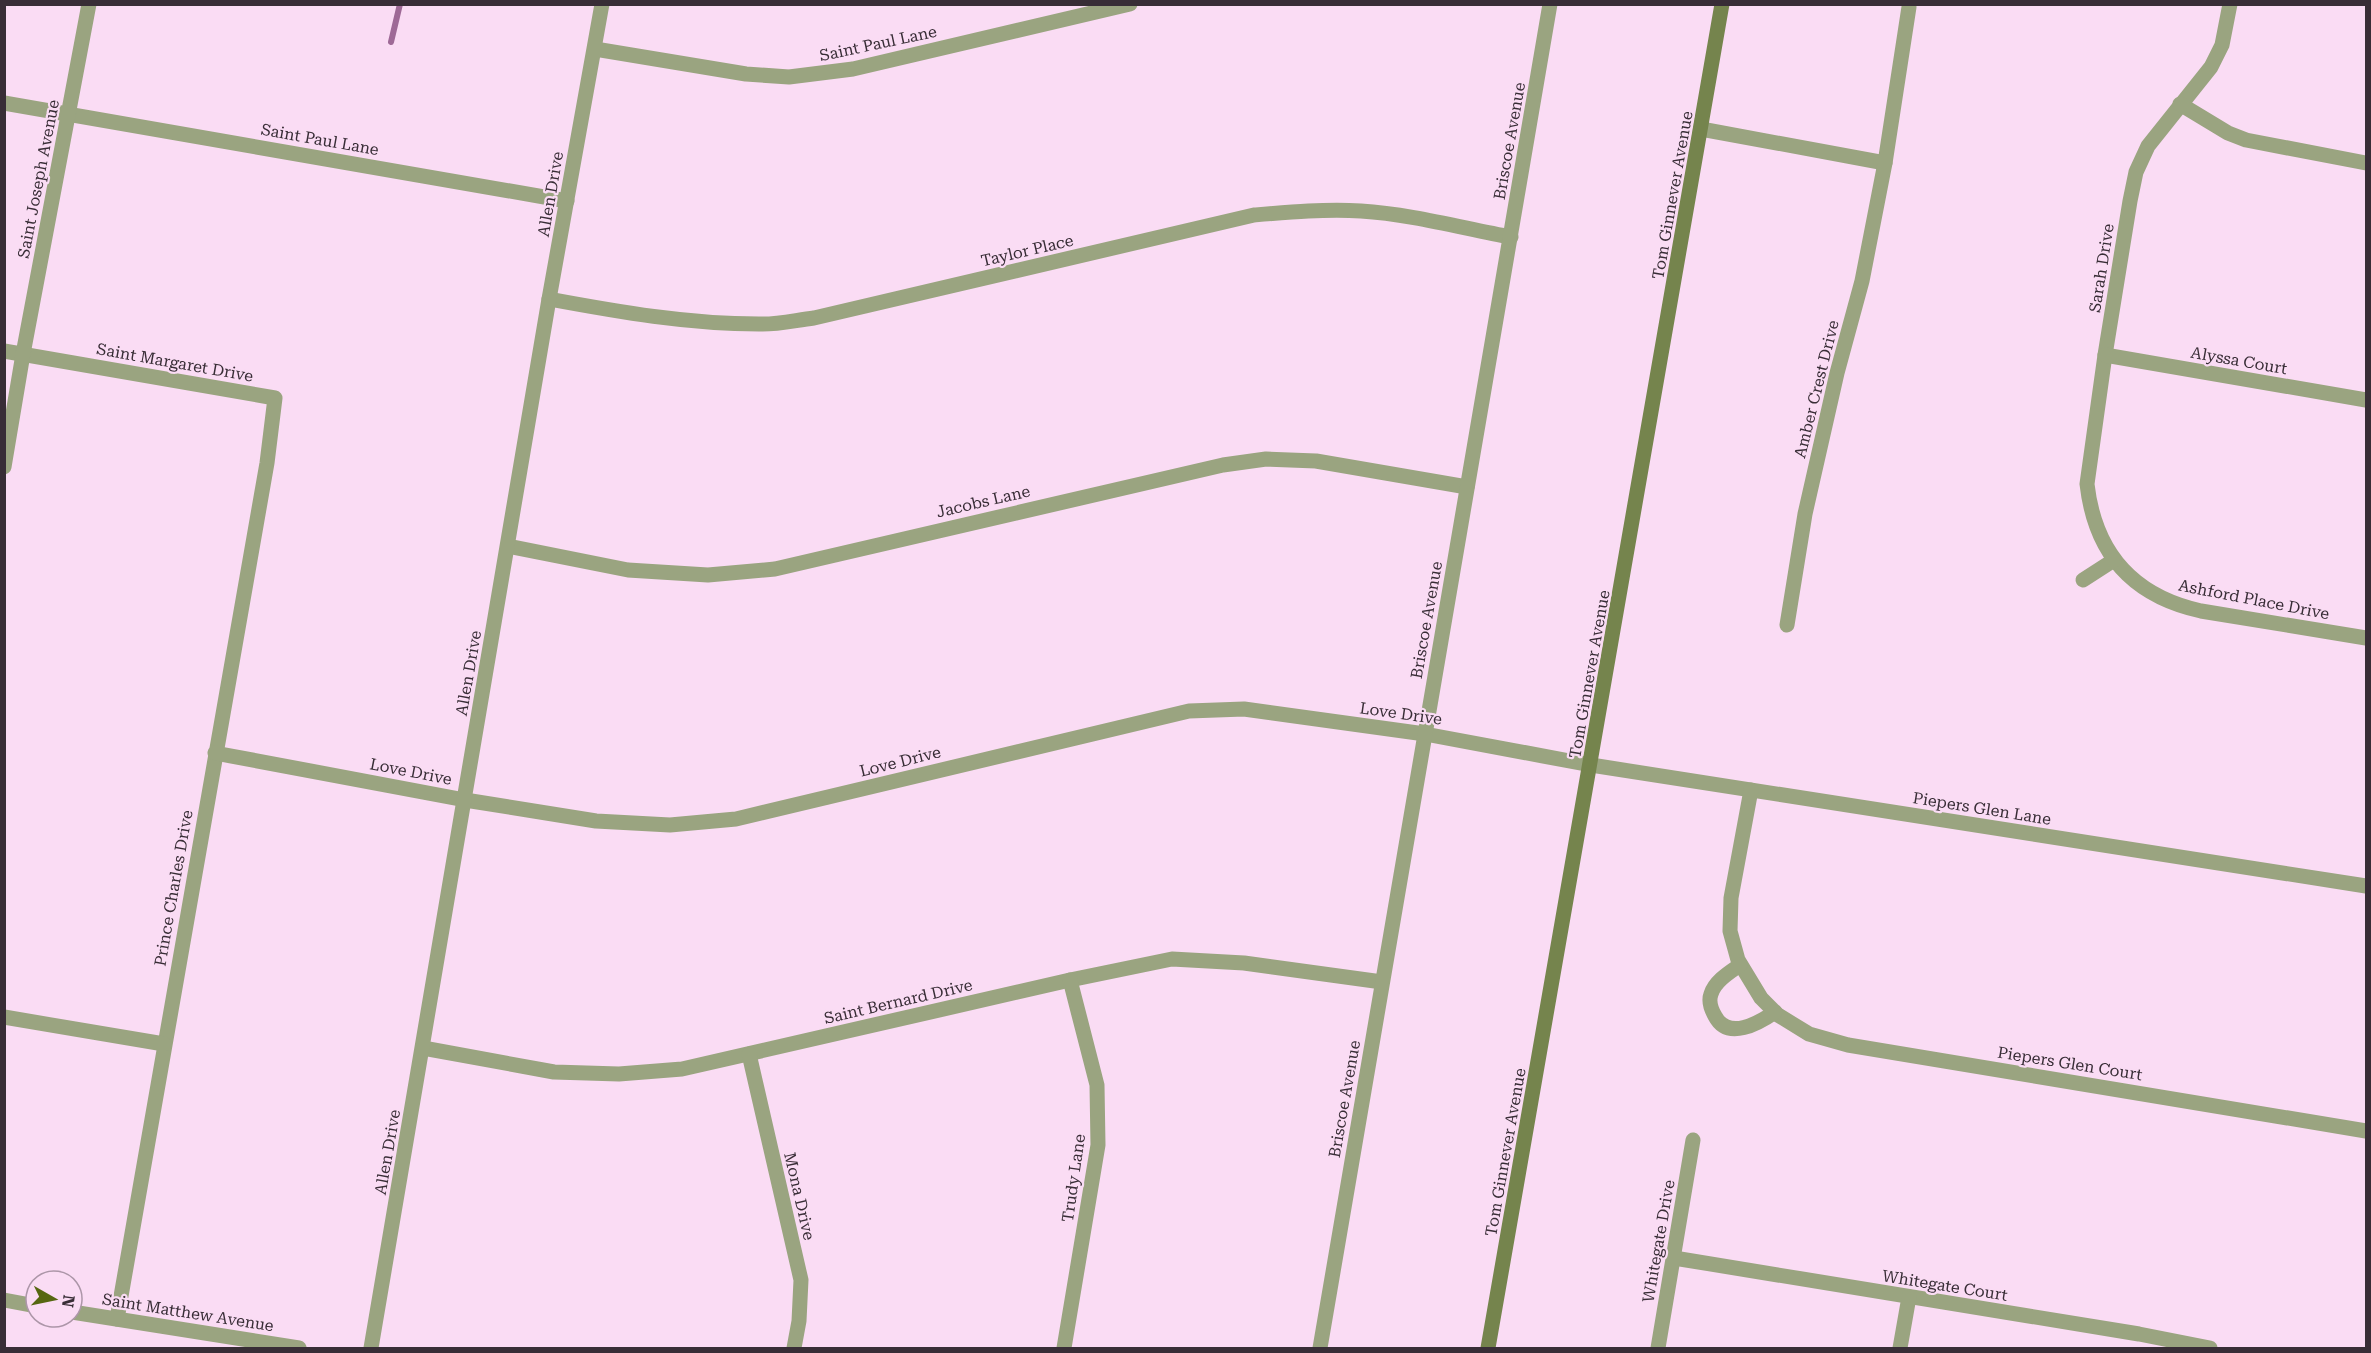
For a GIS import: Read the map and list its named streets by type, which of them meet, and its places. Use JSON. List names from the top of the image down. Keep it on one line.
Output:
{"streets":{"main road":["Tom Ginnever Avenue"],"street":["Saint Paul Lane","Briscoe Avenue","Saint Joseph Avenue","Allen Drive","Taylor Place","Sarah Drive","Alyssa Court","Saint Margaret Drive","Amber Crest Drive","Jacobs Lane","Ashford Place Drive","Love Drive","Piepers Glen Lane","Prince Charles Drive","Saint Bernard Drive","Piepers Glen Court","Trudy Lane","Mona Drive","Whitegate Drive","Whitegate Court","Saint Matthew Avenue"]},"crossings":[["Saint Paul Lane","Saint Joseph Avenue"],["Saint Paul Lane","Allen Drive"],["Briscoe Avenue","Taylor Place"],["Briscoe Avenue","Jacobs Lane"],["Briscoe Avenue","Love Drive"],["Briscoe Avenue","Saint Bernard Drive"],["Saint Joseph Avenue","Saint Margaret Drive"],["Allen Drive","Taylor Place"],["Allen Drive","Jacobs Lane"],["Allen Drive","Love Drive"],["Allen Drive","Saint Bernard Drive"],["Tom Ginnever Avenue","Love Drive"],["Tom Ginnever Avenue","Piepers Glen Lane"],["Sarah Drive","Alyssa Court"],["Sarah Drive","Ashford Place Drive"],["Saint Margaret Drive","Prince Charles Drive"],["Love Drive","Piepers Glen Lane"],["Love Drive","Prince Charles Drive"],["Piepers Glen Lane","Piepers Glen Court"],["Prince Charles Drive","Saint Matthew Avenue"],["Saint Bernard Drive","Trudy Lane"],["Saint Bernard Drive","Mona Drive"],["Whitegate Drive","Whitegate Court"]],"north":"right"}
